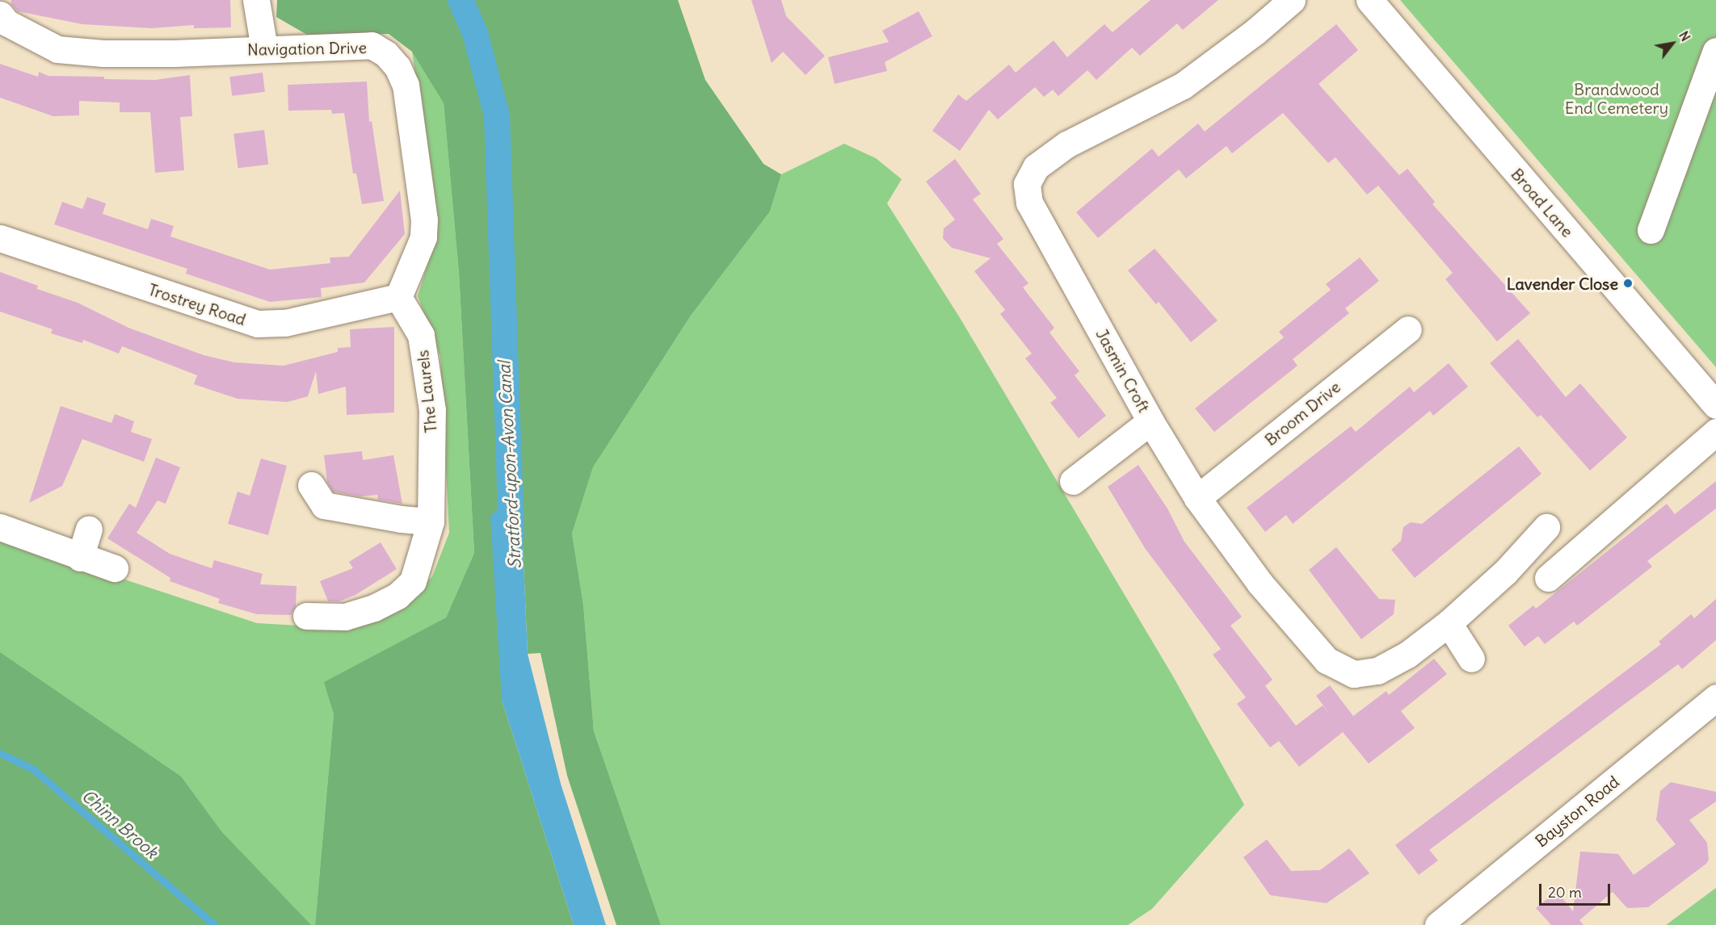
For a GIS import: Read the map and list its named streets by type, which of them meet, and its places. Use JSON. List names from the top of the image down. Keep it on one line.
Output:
{"streets":{"street":["Navigation Drive","Broad Lane","Trostrey Road","Jasmin Croft","The Laurels","Broom Drive","Bayston Road"]},"crossings":[["Navigation Drive","Trostrey Road"],["Navigation Drive","The Laurels"],["Trostrey Road","The Laurels"],["Jasmin Croft","Broom Drive"]],"water":["Stratford-upon-Avon Canal","Chinn Brook"],"parks":["Brandwood End Cemetery"],"places":["Lavender Close"],"scale_bar":"20 m","north":"top right"}
